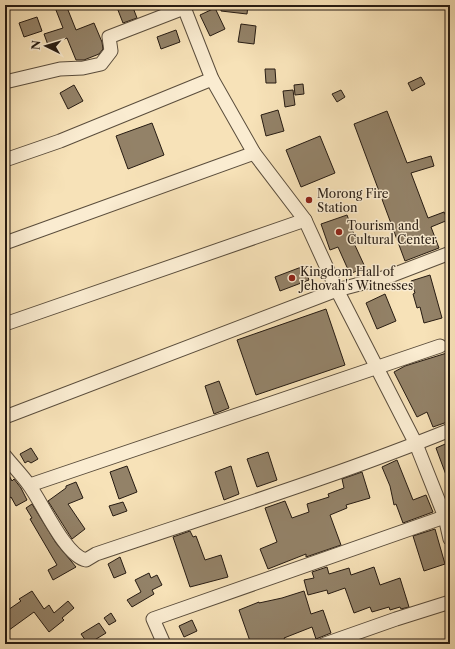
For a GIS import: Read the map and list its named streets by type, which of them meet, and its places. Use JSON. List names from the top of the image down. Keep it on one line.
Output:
{"places":["Morong Fire Station","Tourism and Cultural Center","Kingdom Hall of Jehovah's Witnesses"],"north":"left"}
